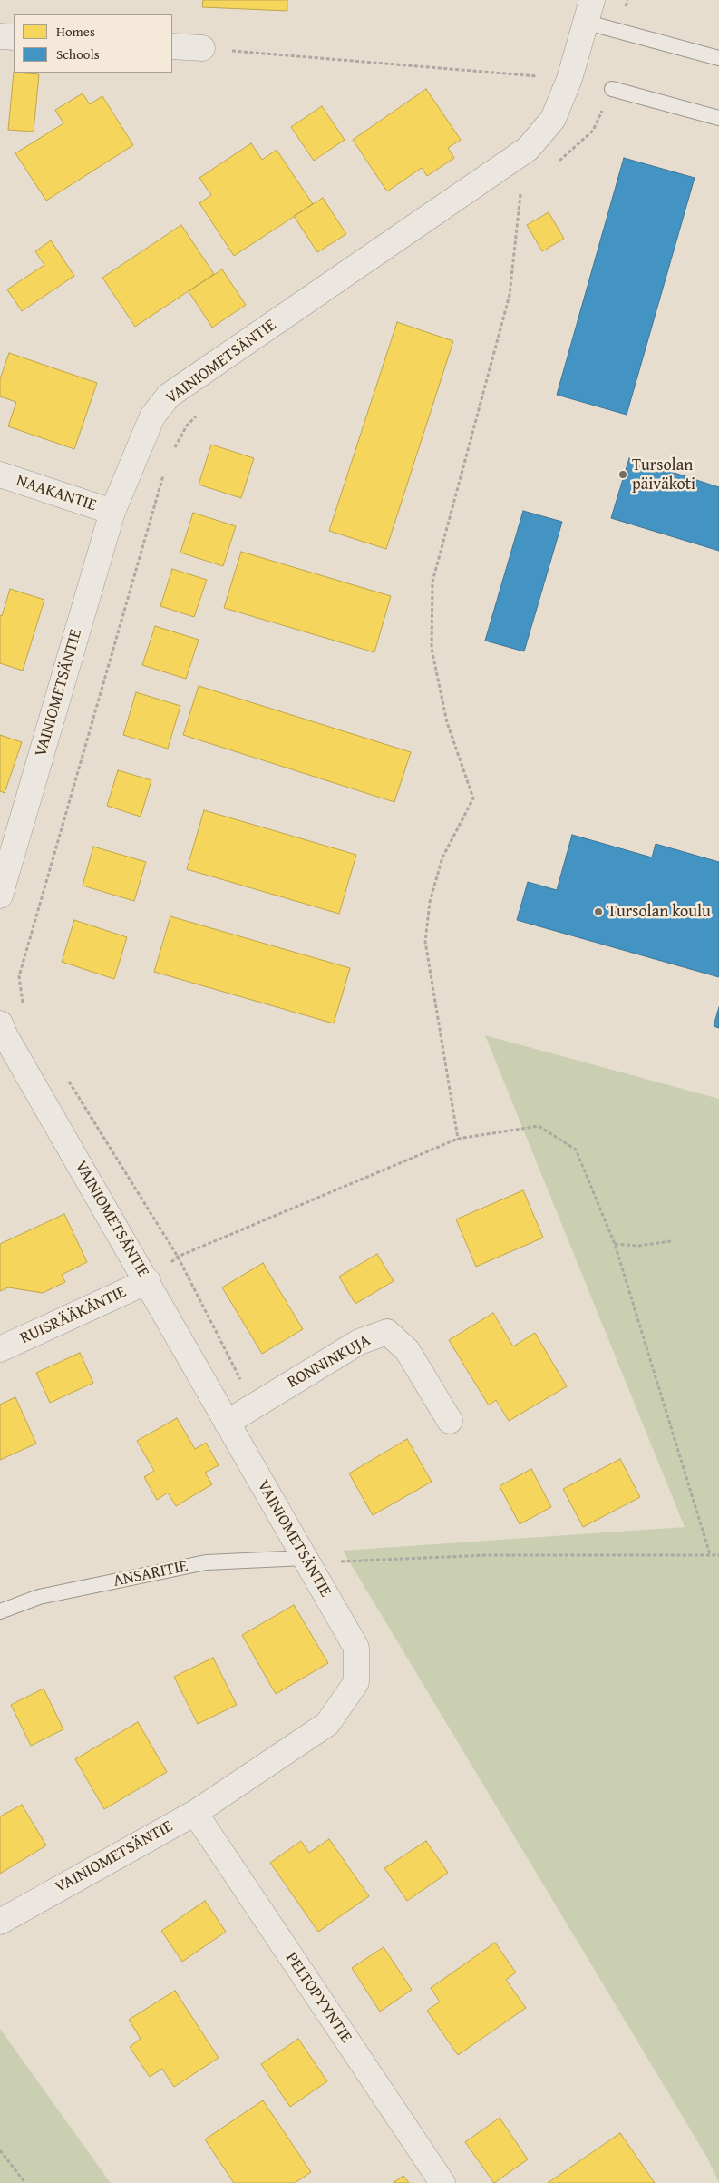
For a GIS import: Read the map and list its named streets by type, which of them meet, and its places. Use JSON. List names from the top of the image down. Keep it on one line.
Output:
{"streets":{"street":["VAINIOMETSÄNTIE","NAAKANTIE","RUISRÄÄKÄNTIE","RONNINKUJA","PELTOPYYNTIE"],"lane":["ANSARITIE"]},"crossings":[["VAINIOMETSÄNTIE","NAAKANTIE"],["VAINIOMETSÄNTIE","RUISRÄÄKÄNTIE"],["VAINIOMETSÄNTIE","RONNINKUJA"],["VAINIOMETSÄNTIE","ANSARITIE"],["VAINIOMETSÄNTIE","PELTOPYYNTIE"]],"places":["Tursolan päiväkoti","Tursolan koulu"],"legend":["Homes","Schools"]}
